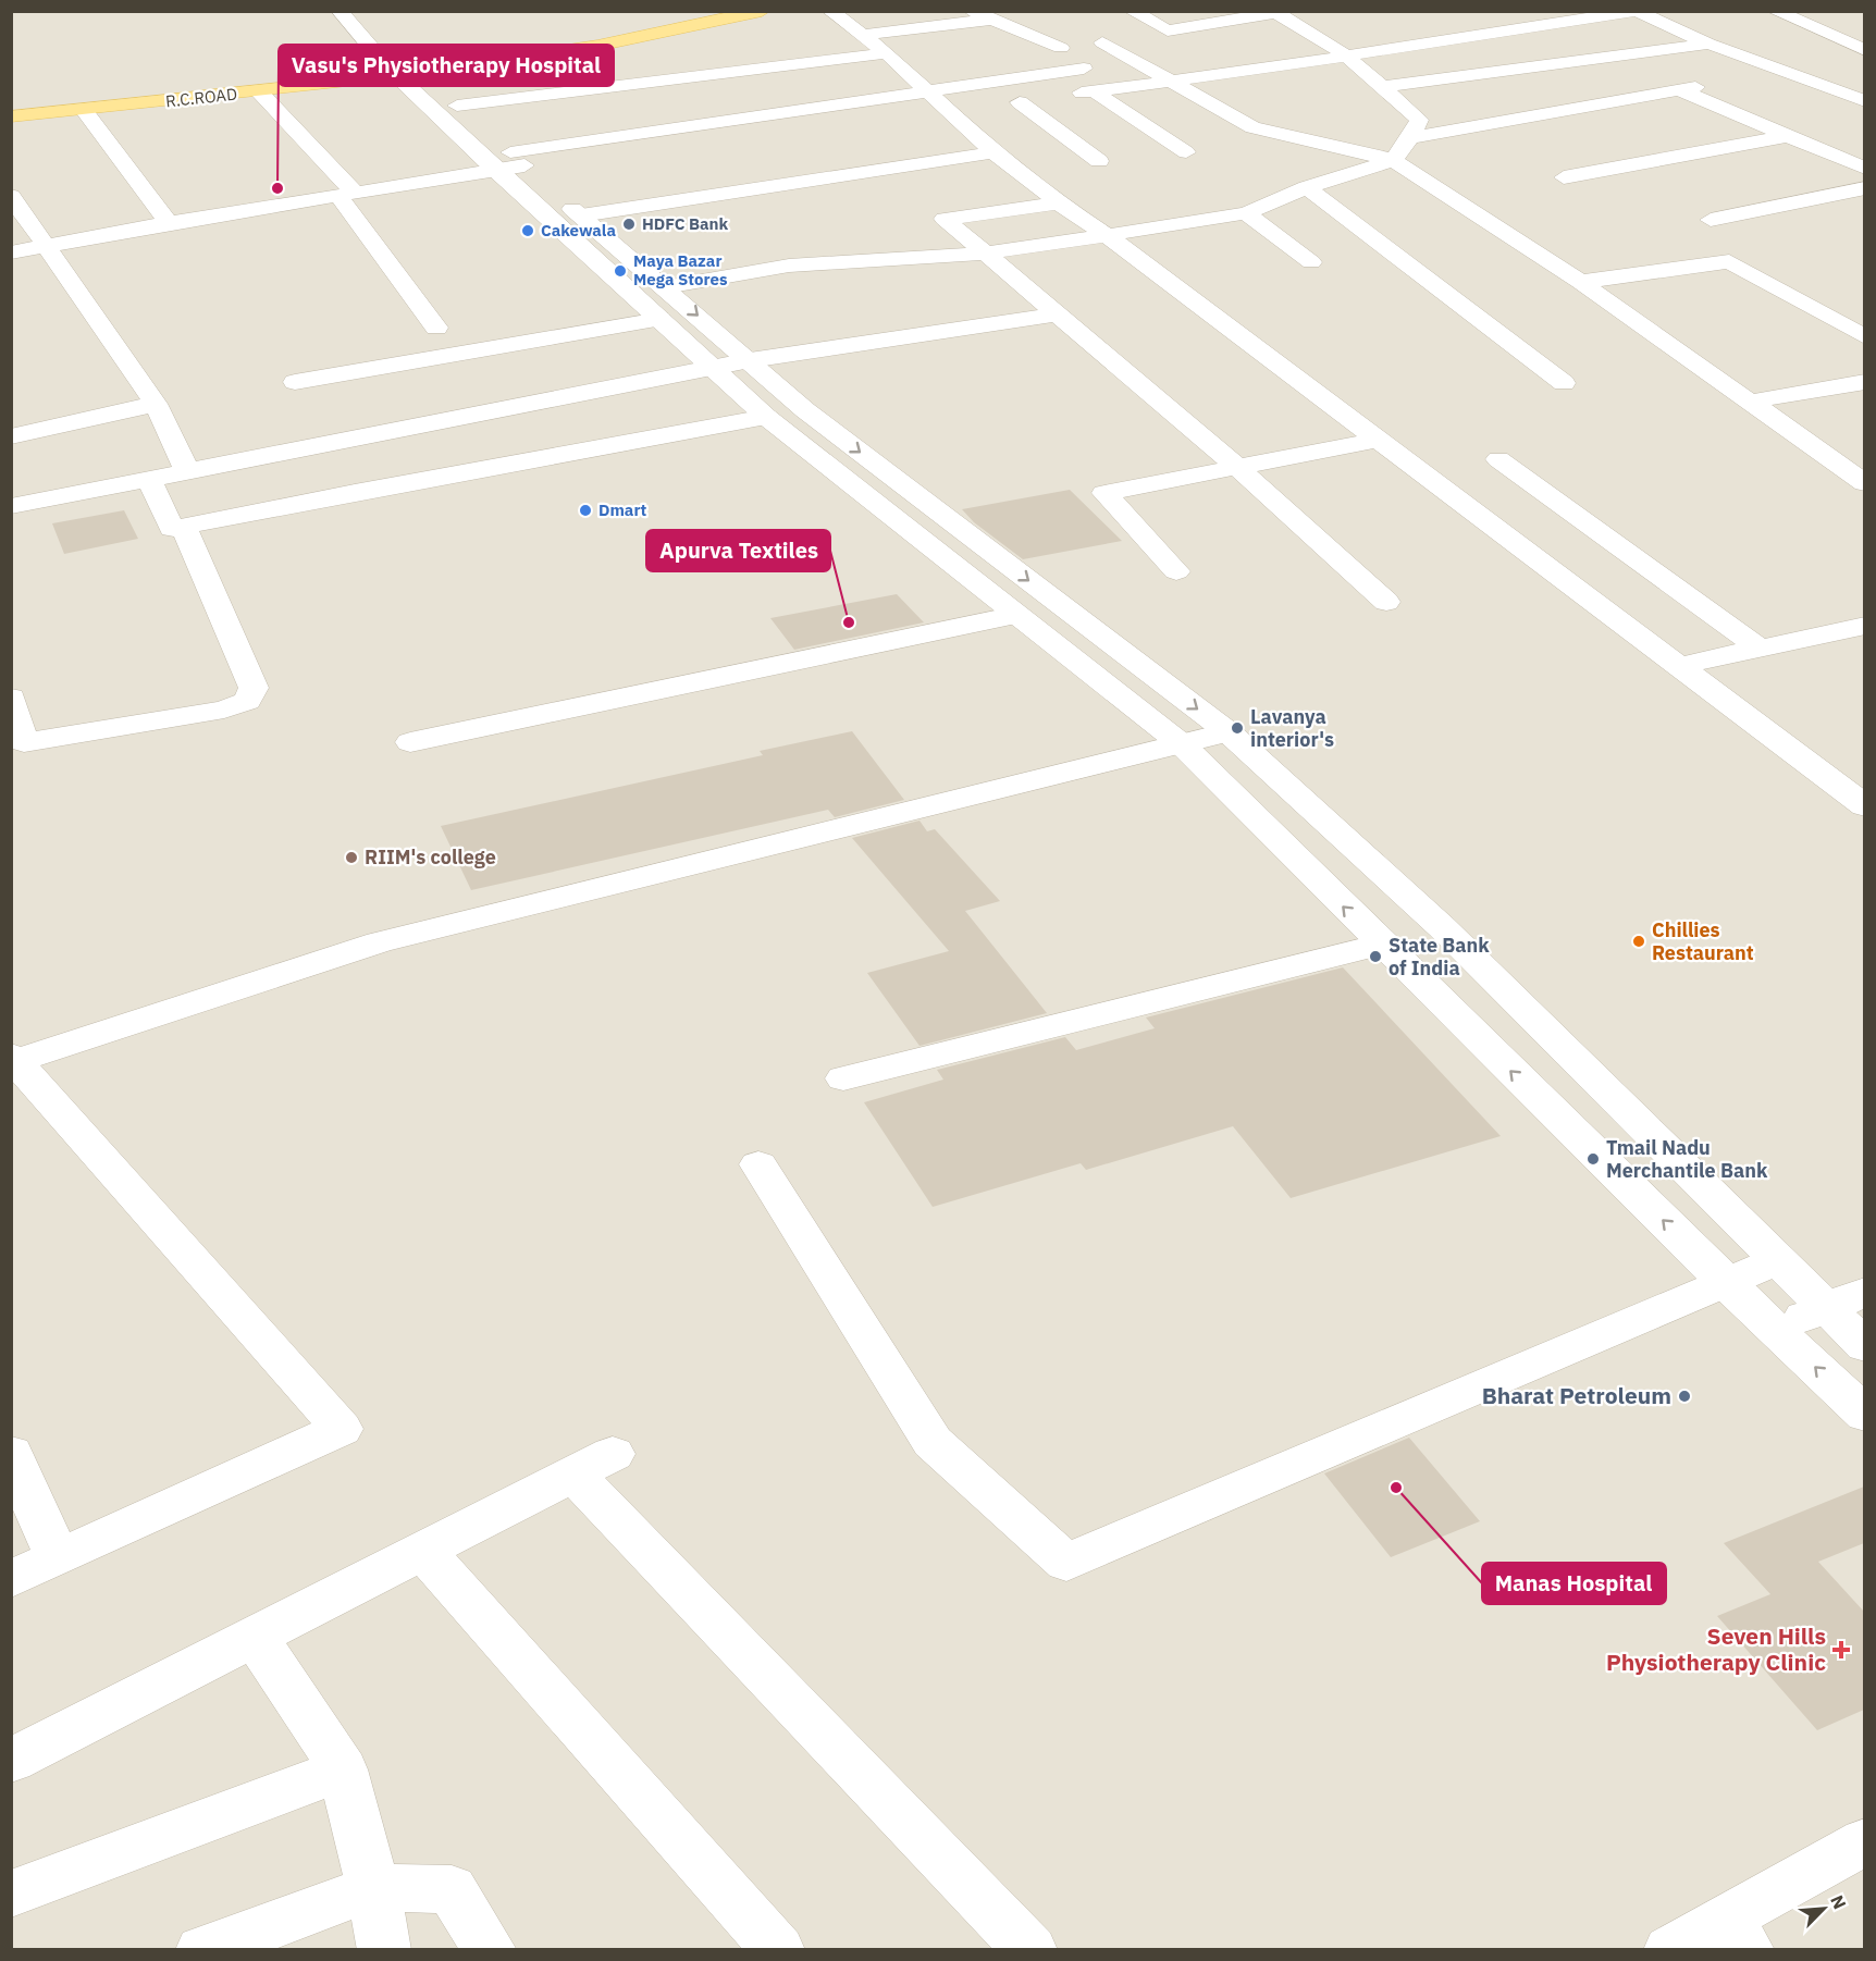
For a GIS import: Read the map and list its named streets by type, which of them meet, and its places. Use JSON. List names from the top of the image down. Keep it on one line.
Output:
{"streets":{"main road":["R.C.ROAD"]},"places":{"other":["Vasu's Physiotherapy Hospital","HDFC Bank","Cakewala","Maya Bazar Mega Stores","Dmart","Apurva Textiles","Lavanya interior's","RIIM's college","Chillies Restaurant","State Bank of India","Tmail Nadu Merchantile Bank","Bharat Petroleum","Manas Hospital"],"health":["Seven Hills Physiotherapy Clinic"]},"north":"top right"}
